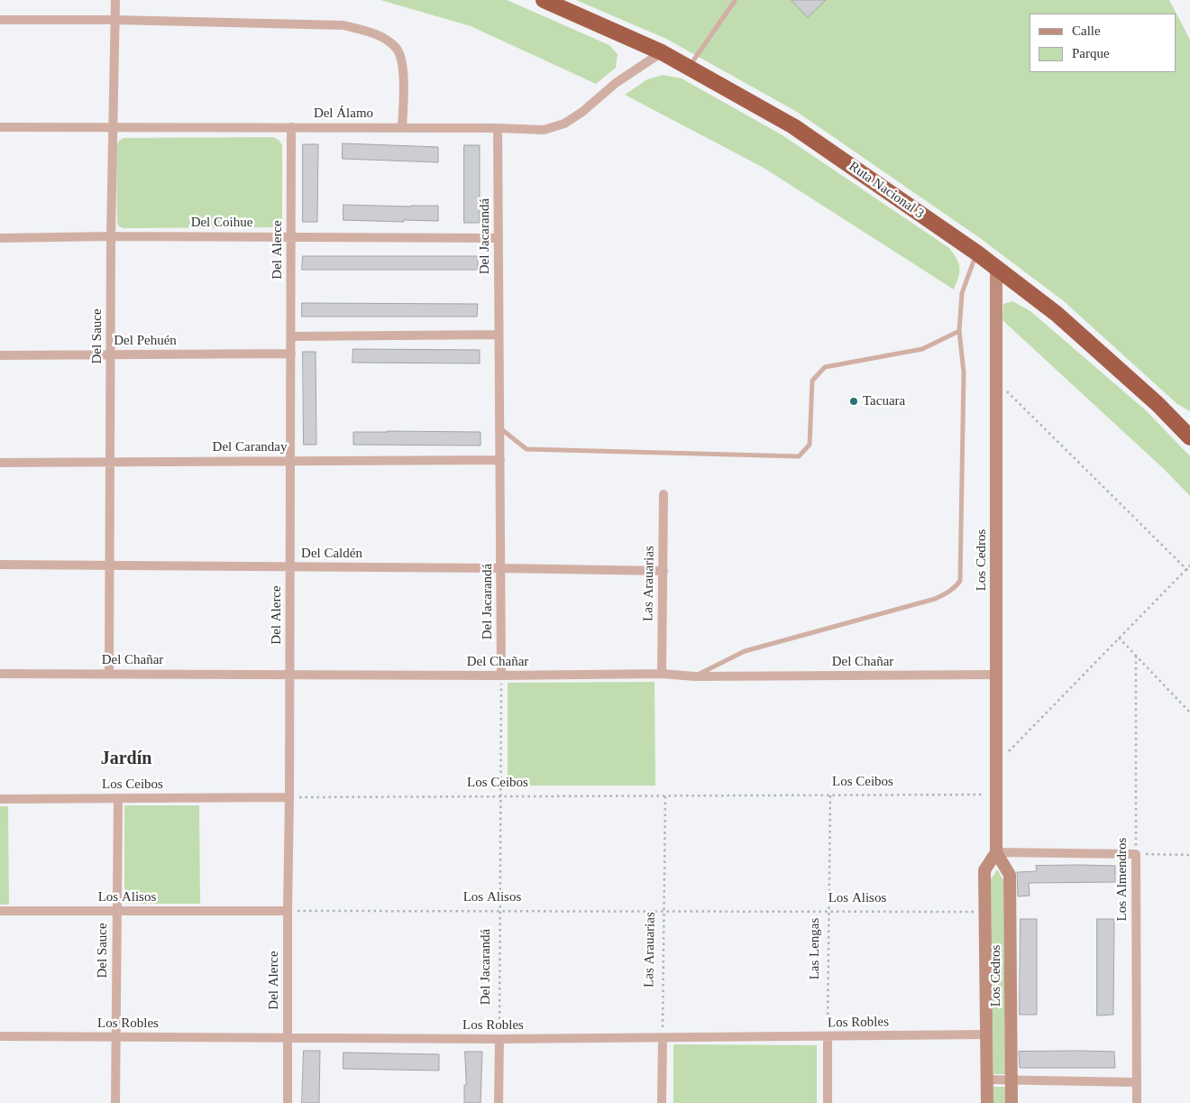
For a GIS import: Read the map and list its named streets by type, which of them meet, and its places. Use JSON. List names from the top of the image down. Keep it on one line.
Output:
{"streets":{"highway":["Ruta Nacional 3"],"street":["Del Álamo","Del Coihue","Del Jacarandá","Del Alerce","Del Sauce","Del Pehuén","Del Caranday","Del Caldén","Los Cedros","Las Arauarias","Del Chañar","Los Ceibos","Los Almendros","Los Alisos","Los Robles"],"path":["Las Lengas"]},"crossings":[["Del Álamo","Ruta Nacional 3"],["Del Álamo","Del Jacarandá"],["Del Álamo","Del Alerce"],["Del Álamo","Del Sauce"],["Ruta Nacional 3","Los Cedros"],["Del Coihue","Del Jacarandá"],["Del Coihue","Del Alerce"],["Del Coihue","Del Sauce"],["Del Jacarandá","Del Caranday"],["Del Jacarandá","Del Caldén"],["Del Jacarandá","Del Chañar"],["Del Jacarandá","Los Ceibos"],["Del Jacarandá","Los Alisos"],["Del Jacarandá","Los Robles"],["Del Alerce","Del Pehuén"],["Del Alerce","Del Caranday"],["Del Alerce","Del Caldén"],["Del Alerce","Del Chañar"],["Del Alerce","Los Ceibos"],["Del Alerce","Los Alisos"],["Del Alerce","Los Robles"],["Del Sauce","Del Pehuén"],["Del Sauce","Del Caranday"],["Del Sauce","Del Caldén"],["Del Sauce","Del Chañar"],["Del Sauce","Los Ceibos"],["Del Sauce","Los Alisos"],["Del Sauce","Los Robles"],["Del Caldén","Las Arauarias"],["Los Cedros","Del Chañar"],["Los Cedros","Los Ceibos"],["Los Cedros","Los Alisos"],["Los Cedros","Los Robles"],["Las Arauarias","Del Chañar"],["Las Arauarias","Los Ceibos"],["Las Arauarias","Los Alisos"],["Las Arauarias","Los Robles"],["Los Ceibos","Las Lengas"],["Los Alisos","Las Lengas"],["Las Lengas","Los Robles"]],"districts":["Jardín"],"places":["Tacuara"],"legend":["Calle","Parque"]}
